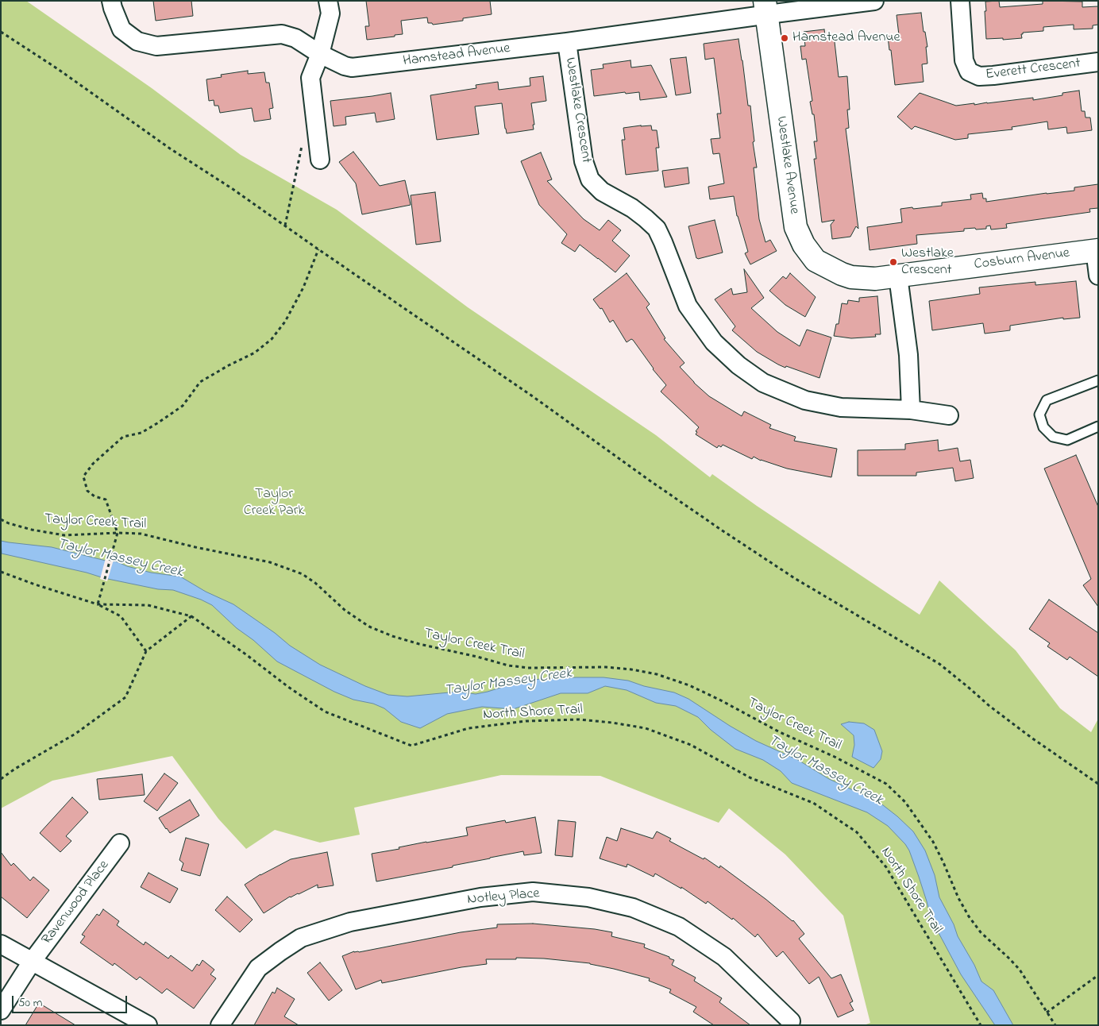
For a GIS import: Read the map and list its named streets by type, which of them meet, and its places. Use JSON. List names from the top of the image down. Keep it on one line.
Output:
{"streets":{"street":["Hamstead Avenue","Everett Crescent","Westlake Crescent","Westlake Avenue","Cosburn Avenue","Notley Place","Ravenwood Place"],"path":["Taylor Creek Trail","North Shore Trail"]},"crossings":[["Hamstead Avenue","Westlake Crescent"],["Hamstead Avenue","Westlake Avenue"],["Westlake Avenue","Cosburn Avenue"]],"water":["Taylor Massey Creek"],"parks":["Taylor Creek Park"],"places":["Hamstead Avenue","Westlake Crescent"],"scale_bar":"50 m"}
